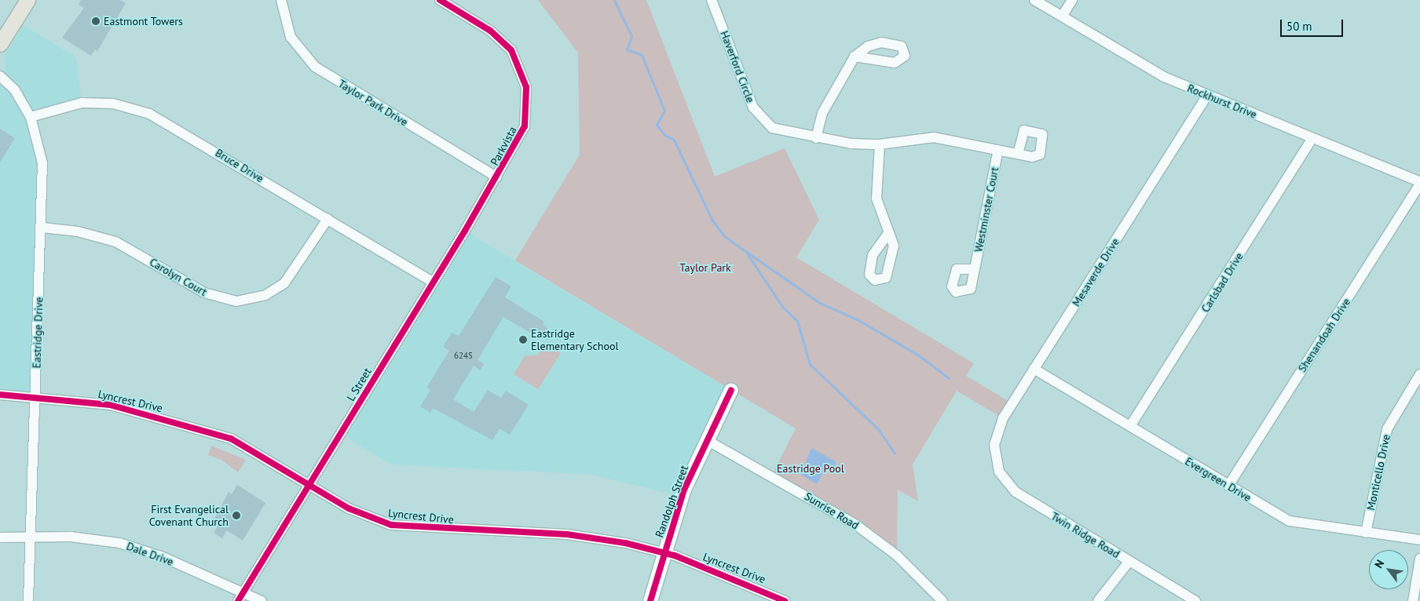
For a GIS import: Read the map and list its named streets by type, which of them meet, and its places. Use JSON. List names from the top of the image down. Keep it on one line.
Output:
{"streets":{"street":["Haverford Circle","Rockhurst Drive","Taylor Park Drive","Parkvista","Bruce Drive","Westminster Court","Mesaverde Drive","Carolyn Court","Carlsbad Drive","Eastridge Drive","Shenandoah Drive","L Street","Lyncrest Drive","Monticello Drive","Evergreen Drive","Randolph Street","Sunrise Road","Twin Ridge Road","Dale Drive"]},"crossings":[["Rockhurst Drive","Mesaverde Drive"],["Rockhurst Drive","Carlsbad Drive"],["Rockhurst Drive","Shenandoah Drive"],["Taylor Park Drive","Parkvista"],["Taylor Park Drive","L Street"],["Parkvista","L Street"],["Bruce Drive","Carolyn Court"],["Bruce Drive","Eastridge Drive"],["Bruce Drive","L Street"],["Mesaverde Drive","Evergreen Drive"],["Mesaverde Drive","Twin Ridge Road"],["Carolyn Court","Eastridge Drive"],["Carlsbad Drive","Evergreen Drive"],["Eastridge Drive","Lyncrest Drive"],["Eastridge Drive","Dale Drive"],["Shenandoah Drive","Evergreen Drive"],["L Street","Lyncrest Drive"],["L Street","Dale Drive"],["Lyncrest Drive","Randolph Street"],["Monticello Drive","Evergreen Drive"],["Randolph Street","Sunrise Road"]],"parks":["Taylor Park","Eastridge Pool"],"places":["Eastmont Towers","Eastridge Elementary School","First Evangelical Covenant Church"],"house_numbers":["6245"],"scale_bar":"50 m","north":"top left"}
